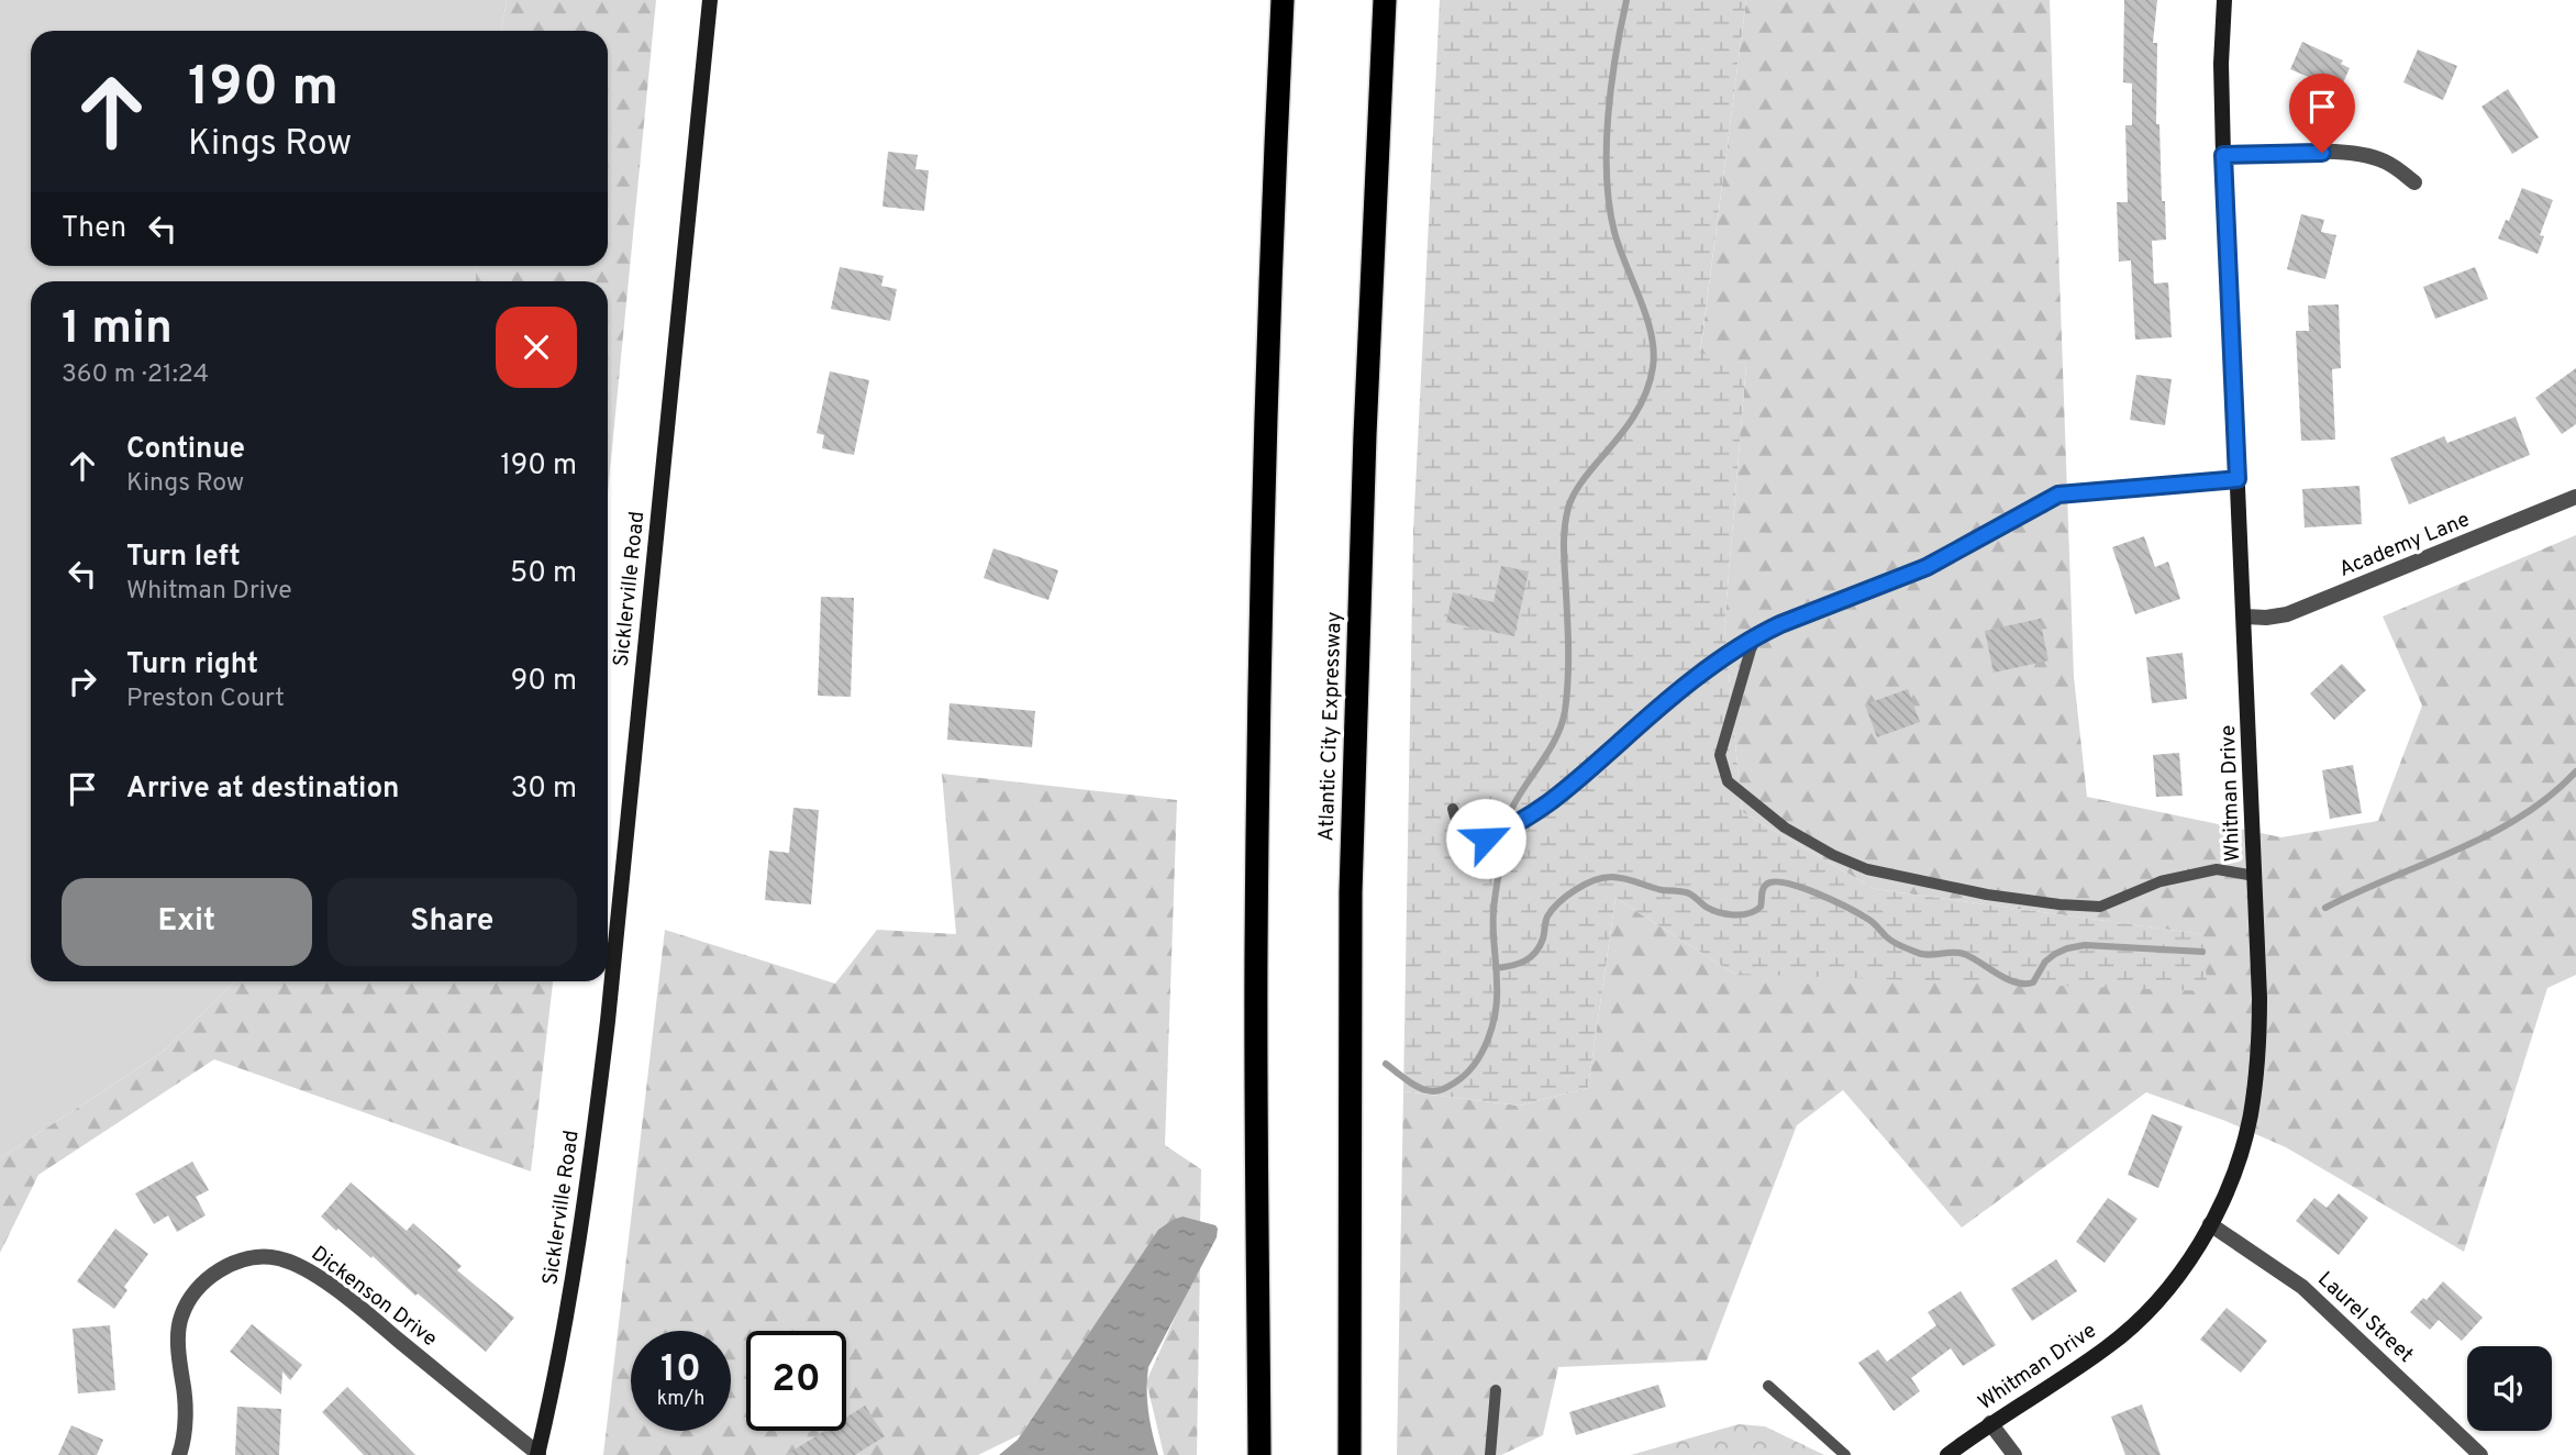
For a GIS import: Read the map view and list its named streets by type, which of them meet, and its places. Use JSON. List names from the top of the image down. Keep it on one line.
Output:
{"streets":{"highway":["Atlantic City Expressway"],"street":["Academy Lane","Sicklerville Road","Whitman Drive","Dickenson Drive","Laurel Street"]},"crossings":[["Academy Lane","Whitman Drive"],["Sicklerville Road","Dickenson Drive"],["Whitman Drive","Laurel Street"]],"page":{"turn":["190 m","Kings Row"],"then":"Then","heading":["1 min","360 m · 21:24"],"list":[{"name":"Continue","note":"Kings Row","value":"190 m"},{"name":"Turn left","note":"Whitman Drive","value":"50 m"},{"name":"Turn right","note":"Preston Court","value":"90 m"},{"name":"Arrive at destination","value":"30 m"}],"buttons":["Exit","Share"],"speed":"10 km/h","limit":"20"}}
